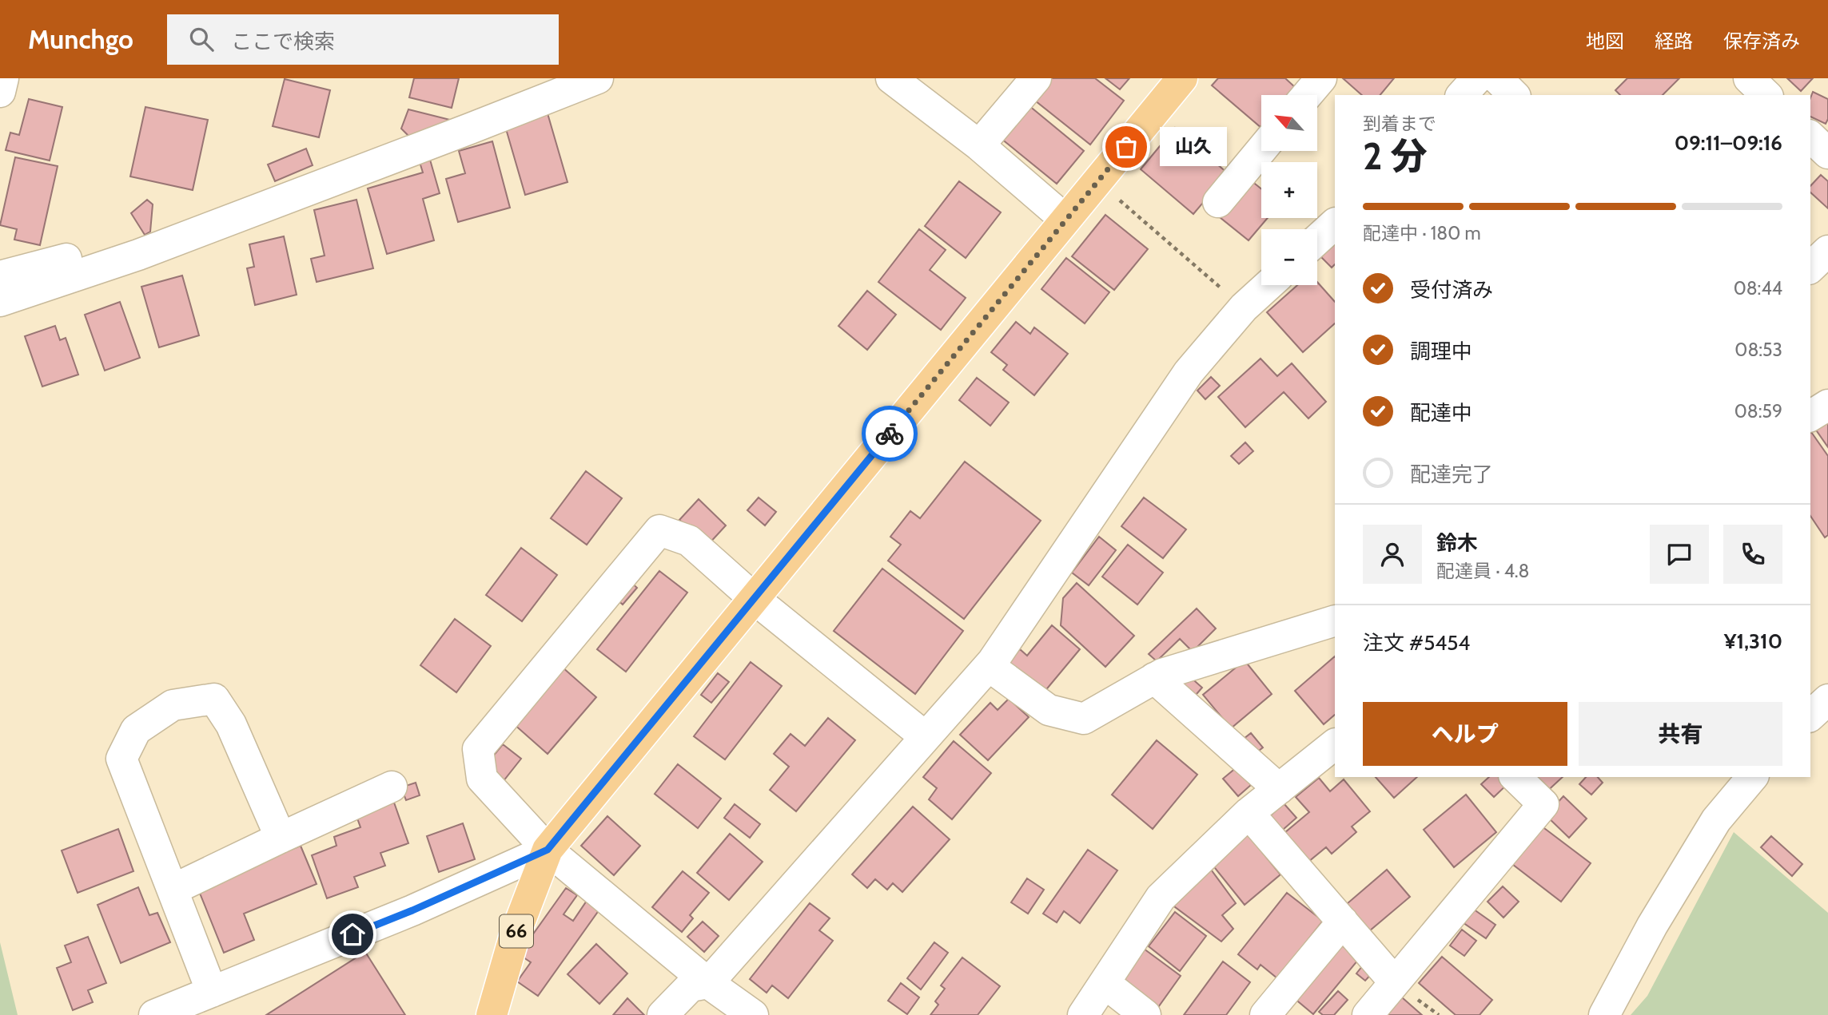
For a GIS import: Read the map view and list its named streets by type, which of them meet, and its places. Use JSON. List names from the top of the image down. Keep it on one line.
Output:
{"streets":{"main road":["66"]},"places":["山久"],"north":"top left","page":{"header":"Munchgo","search":"ここで検索","nav":["地図","経路","保存済み"],"map_buttons":["+","−"],"heading":["2 分","到着まで","09:11–09:16"],"panel":["鈴木","配達員 · 4.8","注文 #5454","¥1,310"],"bubble":"山久","bar":"配達中 · 180 m","list":[["受付済み","08:44"],["調理中","08:53"],["配達中","08:59"],"配達完了"],"buttons":["ヘルプ","共有"]}}
